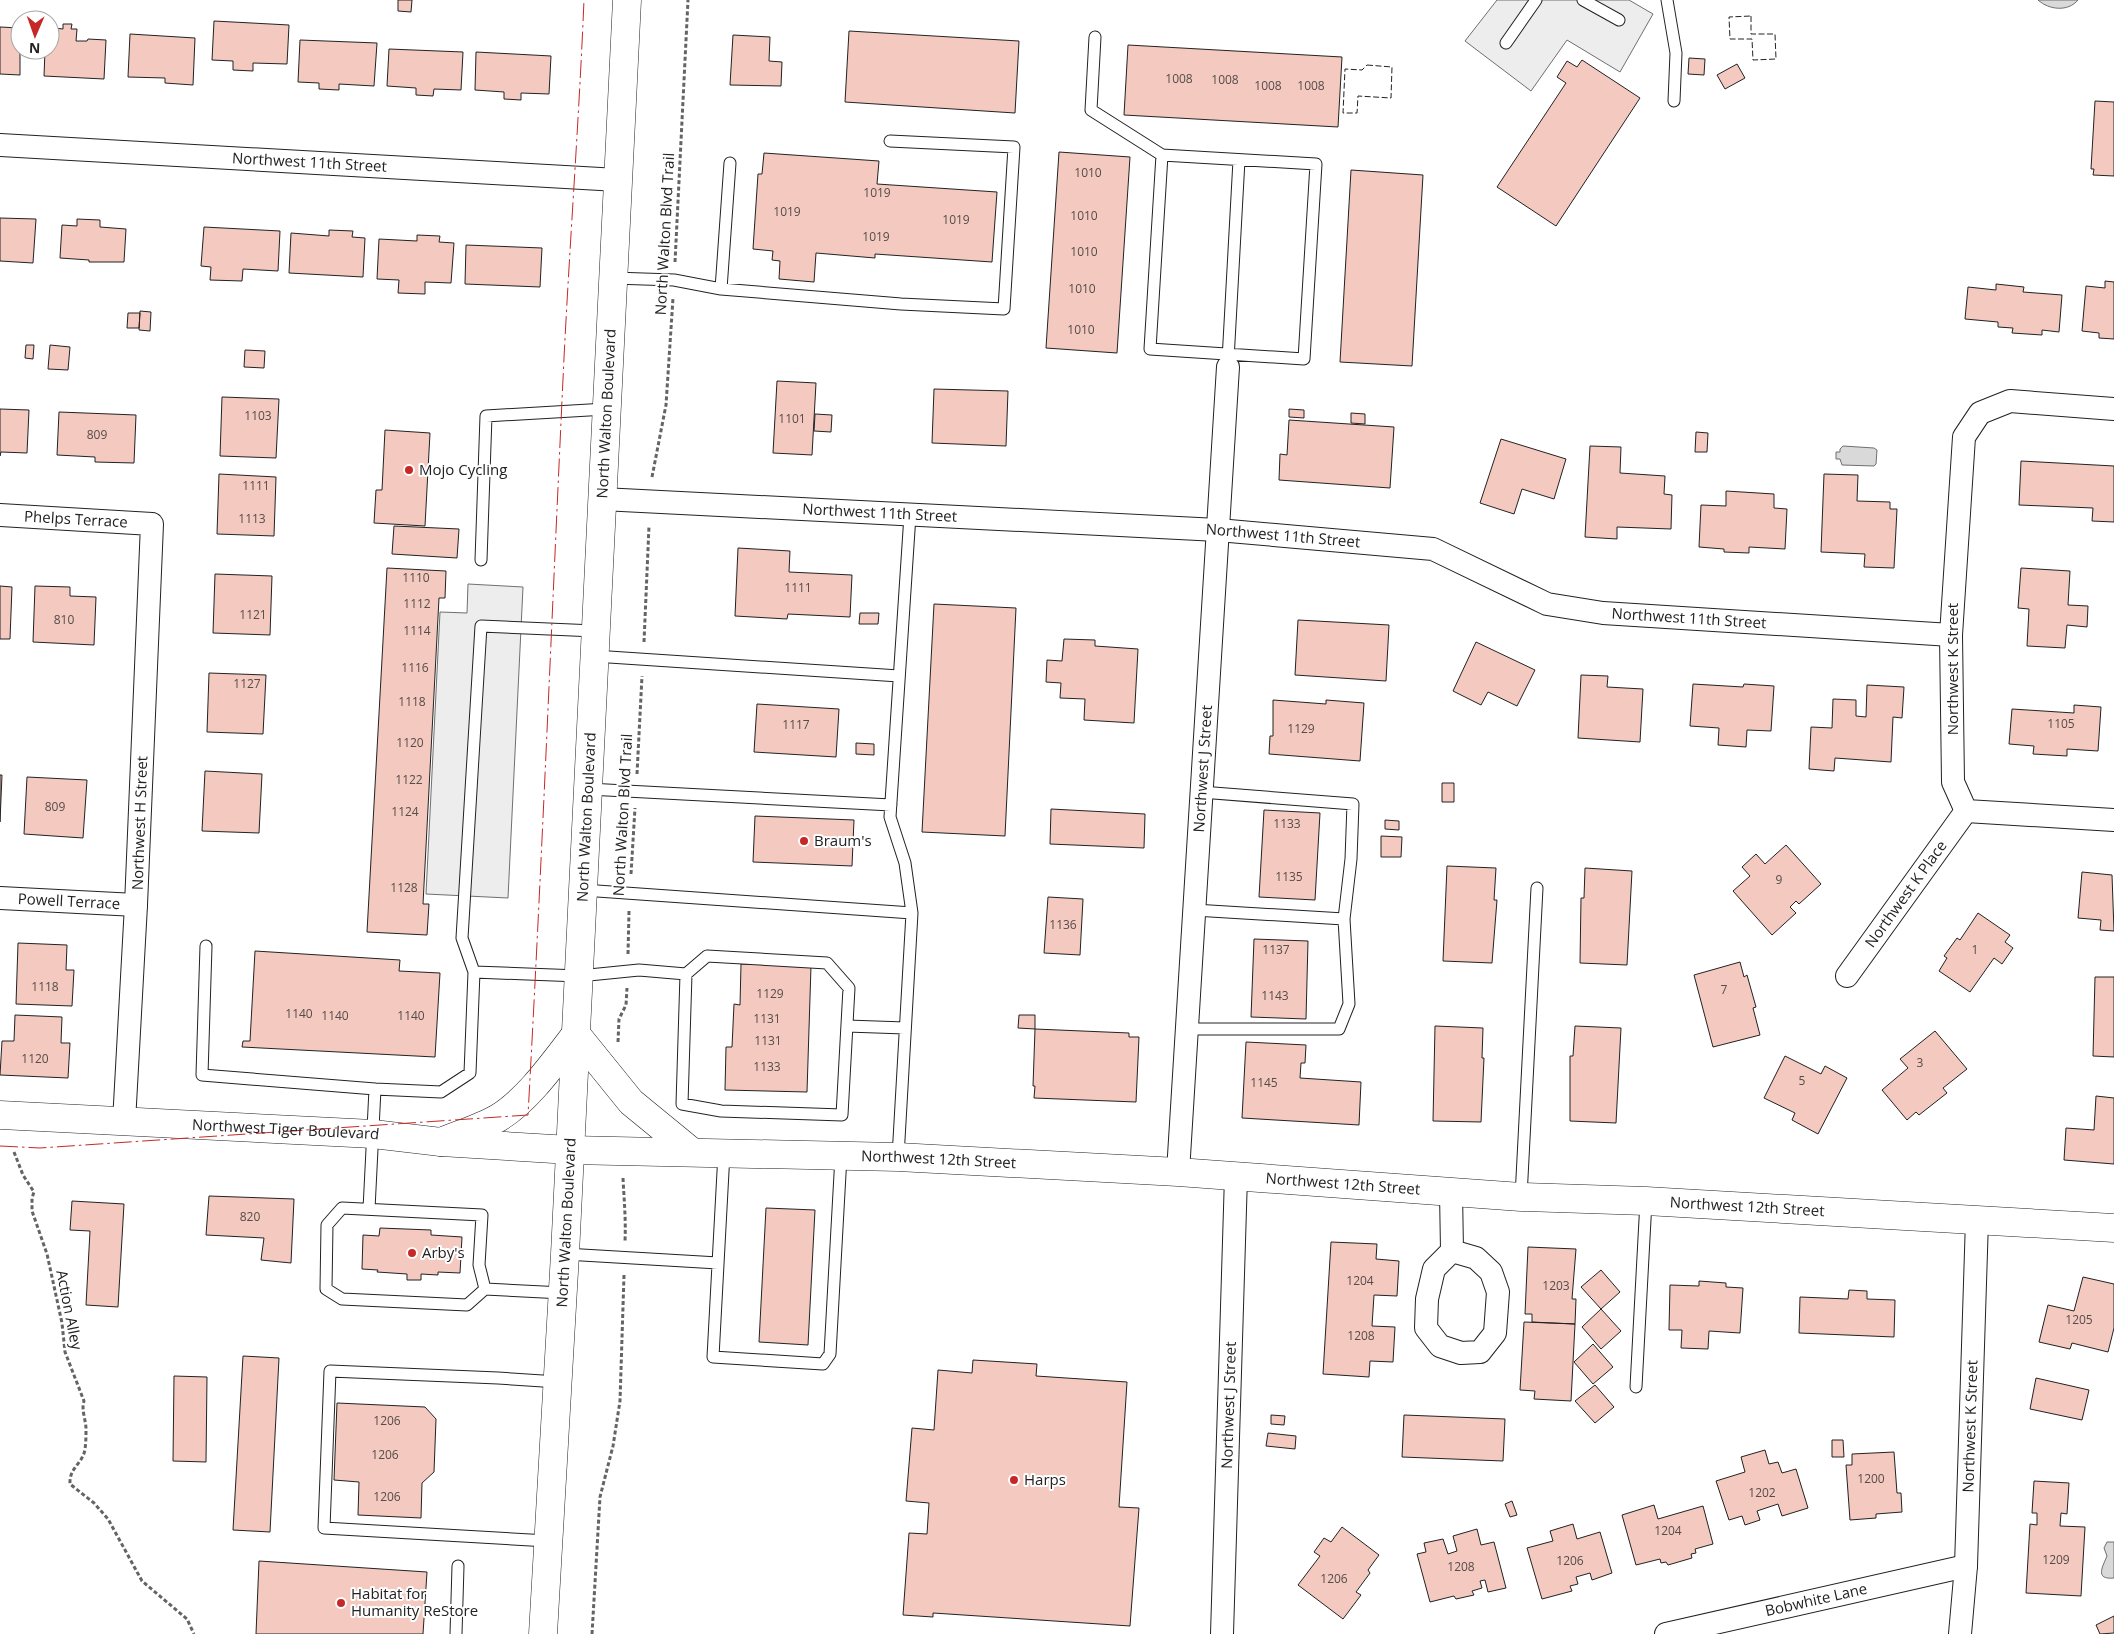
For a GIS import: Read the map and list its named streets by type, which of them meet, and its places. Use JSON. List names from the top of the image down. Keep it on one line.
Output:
{"streets":{"street":["Northwest 11th Street","North Walton Boulevard","Phelps Terrace","Northwest K Street","Northwest J Street","Northwest H Street","Northwest K Place","Powell Terrace","Northwest Tiger Boulevard","Northwest 12th Street","Bobwhite Lane"],"path":["North Walton Blvd Trail","Action Alley"]},"crossings":[["Northwest 11th Street","North Walton Boulevard"],["Northwest 11th Street","Northwest K Street"],["Northwest 11th Street","Northwest J Street"],["North Walton Boulevard","Northwest Tiger Boulevard"],["North Walton Boulevard","Northwest 12th Street"],["Phelps Terrace","Northwest H Street"],["Northwest K Street","Northwest K Place"],["Northwest K Street","Northwest 12th Street"],["Northwest K Street","Bobwhite Lane"],["Northwest J Street","Northwest 12th Street"],["Northwest H Street","Powell Terrace"],["Northwest H Street","Northwest Tiger Boulevard"],["Northwest Tiger Boulevard","Northwest 12th Street"]],"places":["Mojo Cycling","Braum's","Arby's","Harps","Habitat for Humanity ReStore"],"house_numbers":["1008","1008","1008","1008","1010","1019","1019","1010","1019","1019","1010","1010","1010","1103","1101","809","1111","1113","1110","1111","1112","1121","810","1114","1116","1127","1118","1105","1117","1129","1120","1122","809","1124","1133","1135","9","1128","1136","1137","1","1118","7","1129","1143","1140","1140","1140","1131","1131","1120","3","1133","5","1145","820","1204","1203","1205","1208","1206","1206","1200","1202","1206","1204","1209","1206","1208","1206"],"north":"bottom"}
